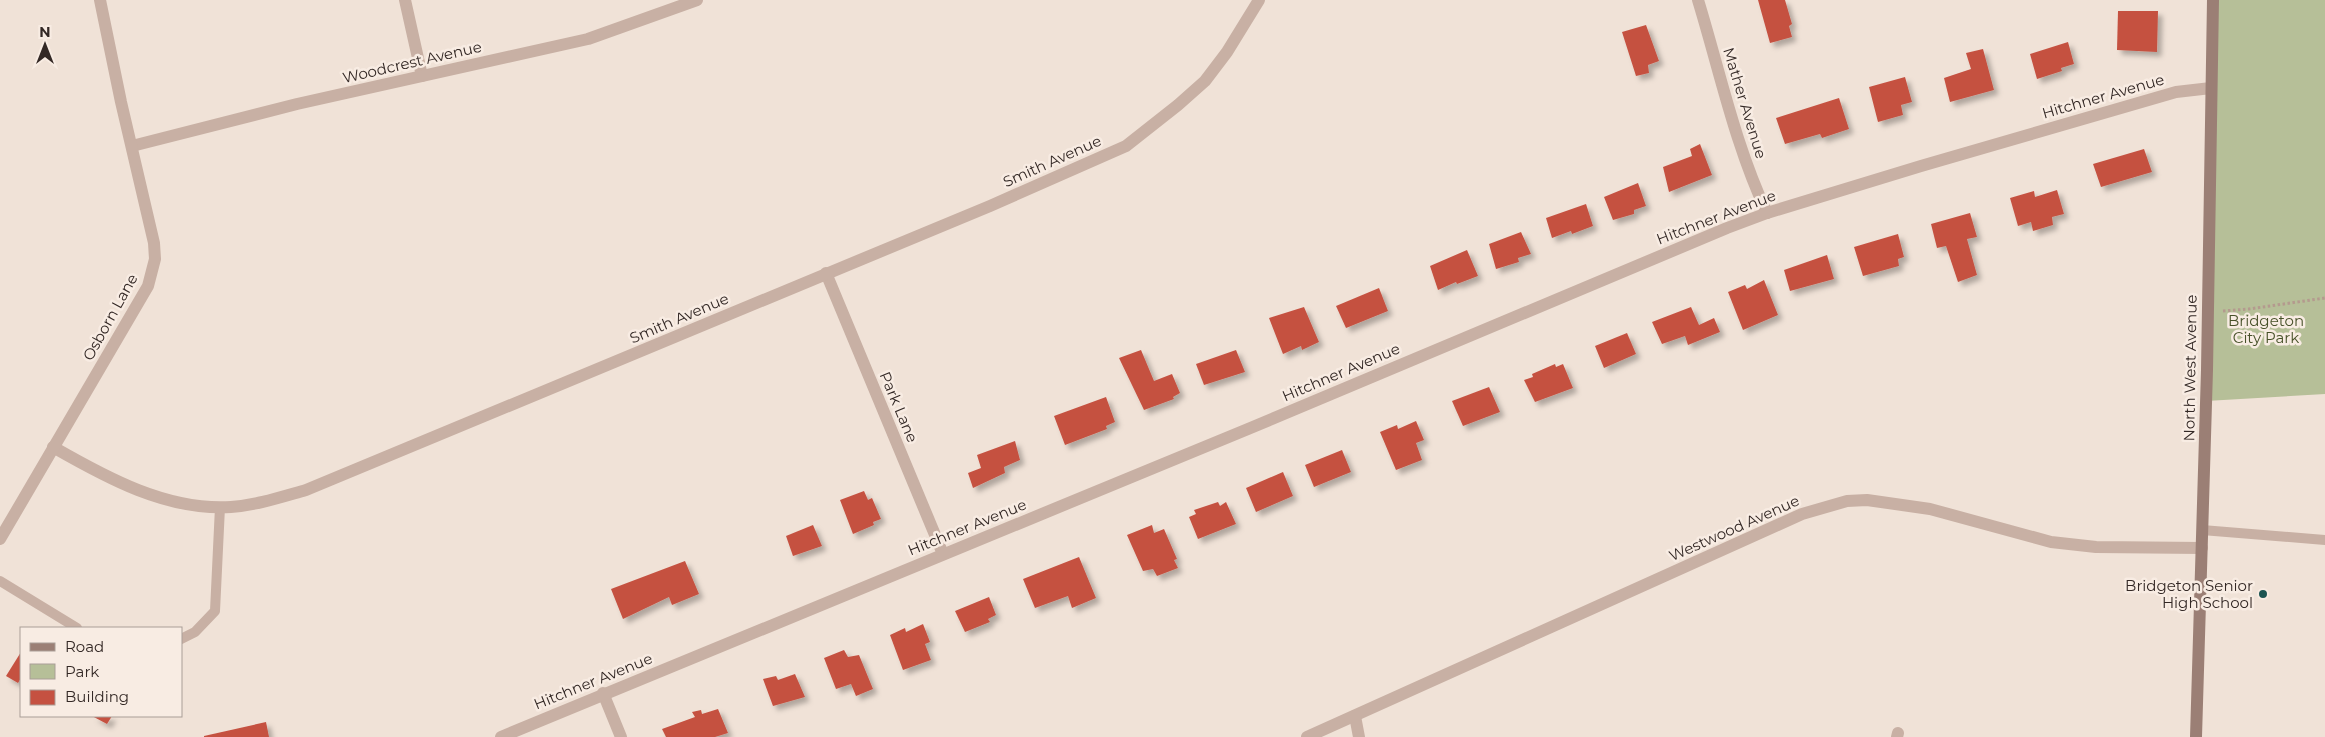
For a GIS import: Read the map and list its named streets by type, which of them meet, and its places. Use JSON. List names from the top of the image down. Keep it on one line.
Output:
{"streets":{"main road":["North West Avenue"],"street":["Woodcrest Avenue","Hitchner Avenue","Mather Avenue","Smith Avenue","Osborn Lane","Park Lane","Westwood Avenue"]},"crossings":[["Woodcrest Avenue","Osborn Lane"],["Hitchner Avenue","Mather Avenue"],["Hitchner Avenue","North West Avenue"],["Hitchner Avenue","Park Lane"],["Smith Avenue","Osborn Lane"],["Smith Avenue","Park Lane"],["North West Avenue","Westwood Avenue"]],"parks":["Bridgeton City Park"],"places":["Bridgeton Senior High School"],"legend":["Road","Park","Building"],"north":"top"}
